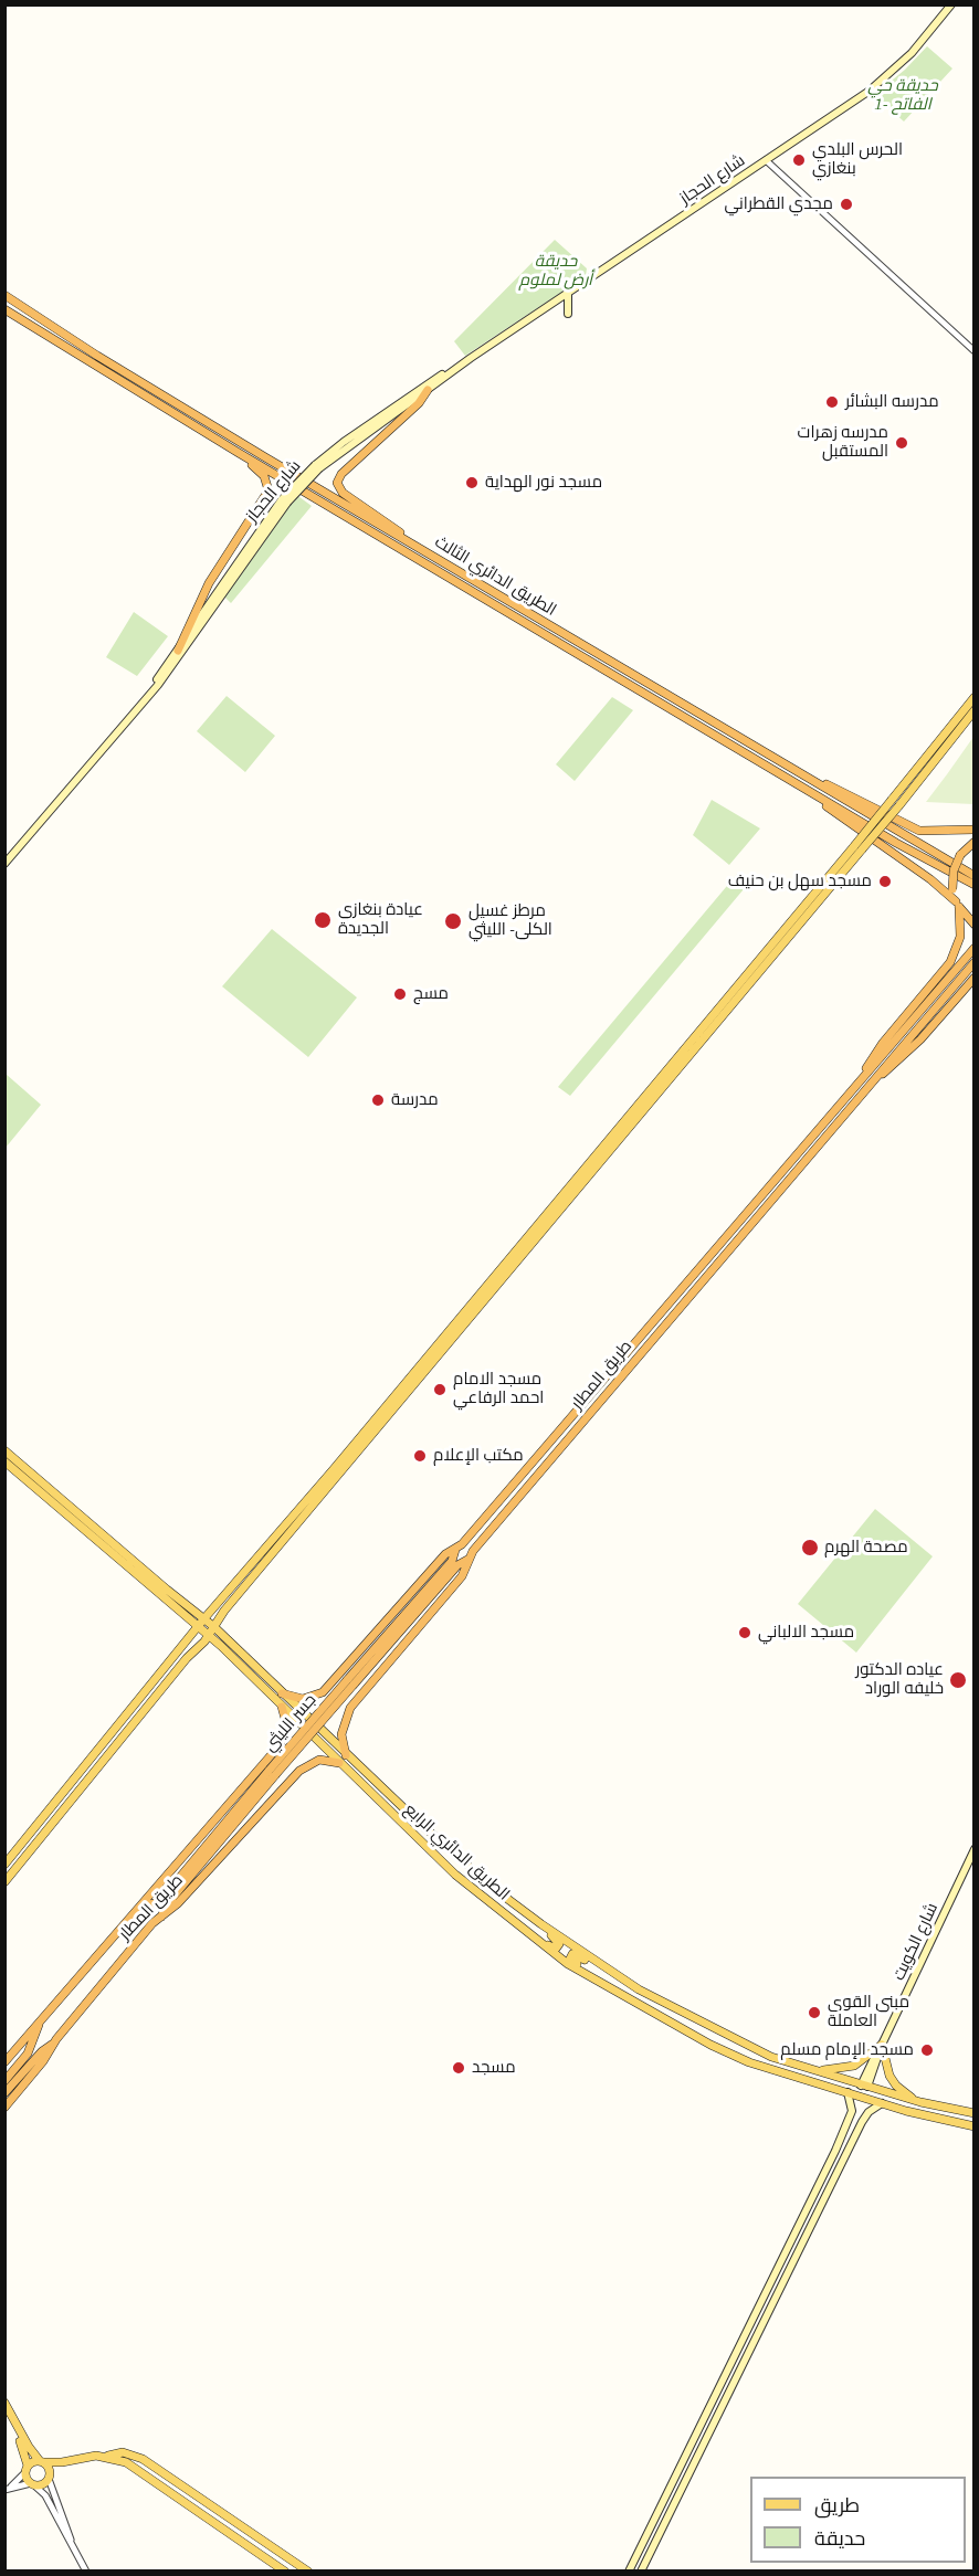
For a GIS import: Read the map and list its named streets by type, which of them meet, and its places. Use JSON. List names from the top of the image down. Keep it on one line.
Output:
{"streets":{"highway":["الطريق الدائري الثالث","طريق المطار","جسر الليثي"],"main road":["شارع الحجاز","الطريق الدائري الرابع","شارع الكويت"]},"crossings":[["طريق المطار","جسر الليثي"],["طريق المطار","الطريق الدائري الرابع"],["الطريق الدائري الرابع","شارع الكويت"]],"parks":["حديقة حي الفاتح -1","حديقة أرض لملوم"],"places":["الحرس البلدي بنغازي","مجدي القطراني","مدرسه البشائر","مدرسه زهرات المستقبل","مسجد نور الهداية","مسجد سهل بن حنيف","عيادة بنغازي الجديدة","مرطز غسيل الكلى- الليثي","مسج","مدرسة","مسجد الامام احمد الرفاعي","مكتب الإعلام","مصحة الهرم","مسجد الالباني","عياده الدكتور خليفه الوراد","مبنى القوى العاملة","مسجد الإمام مسلم","مسجد"],"legend":["طريق","حديقة"]}
